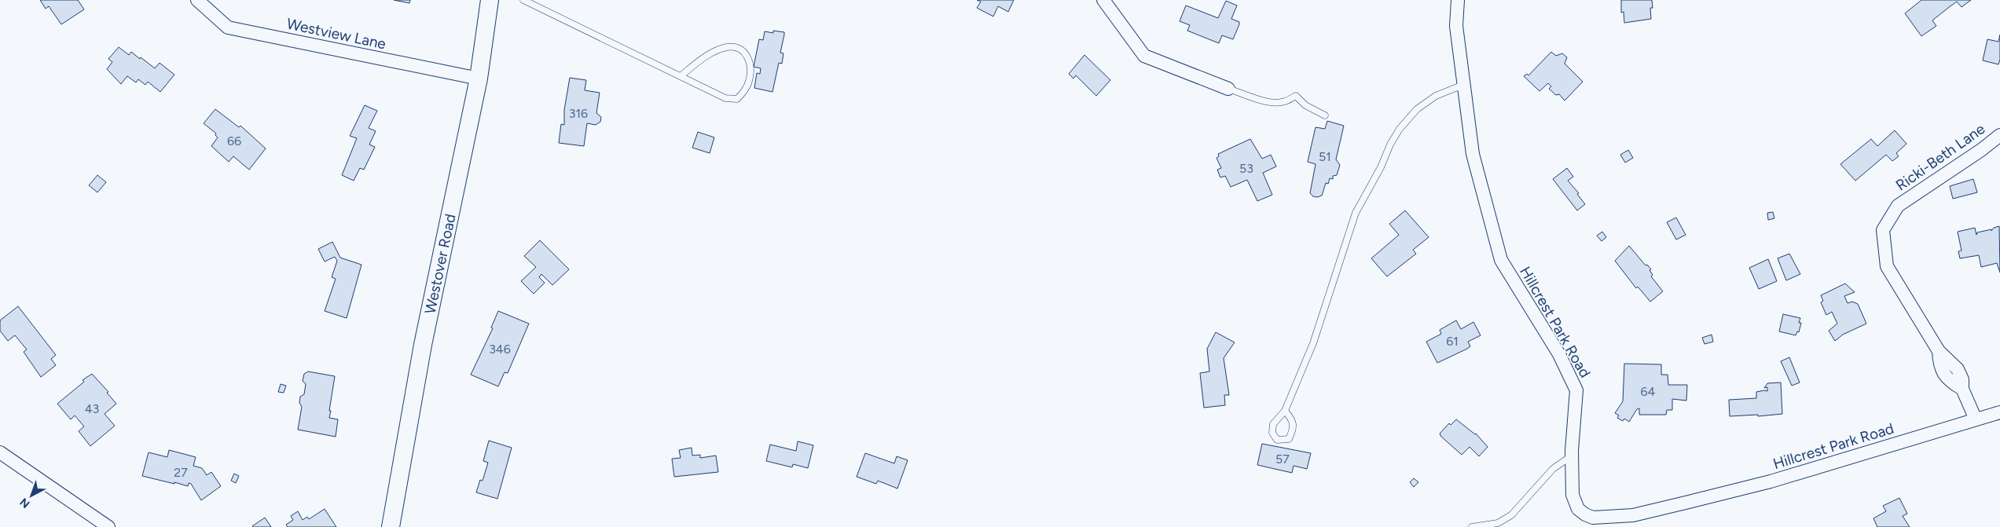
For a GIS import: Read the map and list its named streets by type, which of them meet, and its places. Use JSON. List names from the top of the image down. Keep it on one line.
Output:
{"streets":{"street":["Westview Lane","Ricki-Beth Lane","Westover Road","Hillcrest Park Road"]},"crossings":[["Westview Lane","Westover Road"],["Ricki-Beth Lane","Hillcrest Park Road"]],"house_numbers":["316","66","51","53","61","346","64","43","57","27"],"north":"bottom left"}
